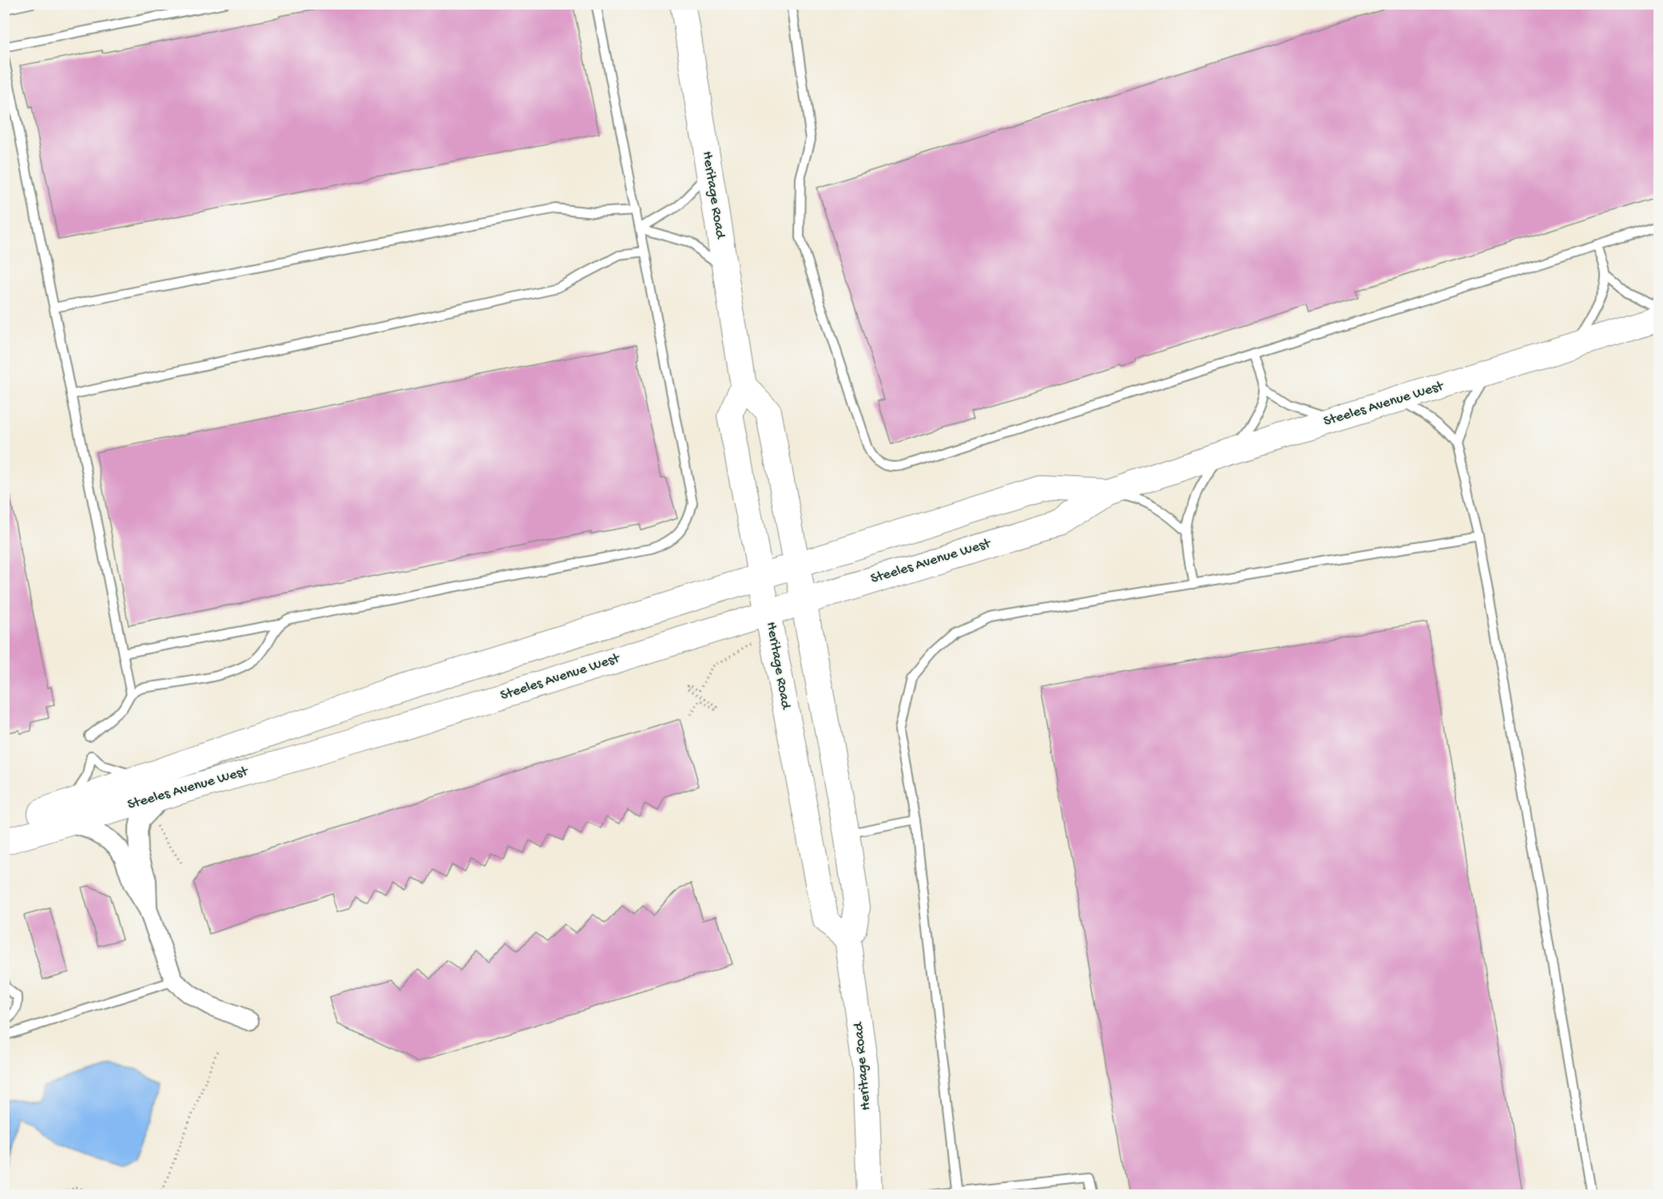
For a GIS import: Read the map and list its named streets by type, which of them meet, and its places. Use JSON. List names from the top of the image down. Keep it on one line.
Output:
{"streets":{"main road":["Heritage Road","Steeles Avenue West"]},"crossings":[["Heritage Road","Steeles Avenue West"]]}
